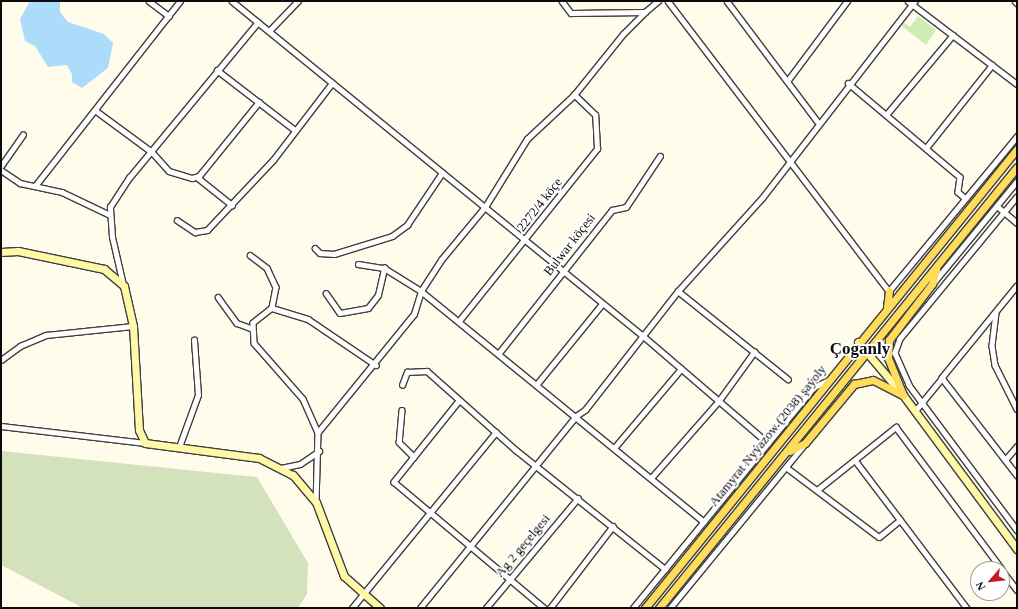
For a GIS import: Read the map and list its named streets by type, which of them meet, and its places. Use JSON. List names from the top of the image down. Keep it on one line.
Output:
{"streets":{"main road":["Atamyrat Nyýazow (2038) şaýoly"],"street":["2272/4 köçe","Bulwar köçesi","Ag 2 geçelgesi"]},"districts":["Çoganly"],"north":"bottom left"}
